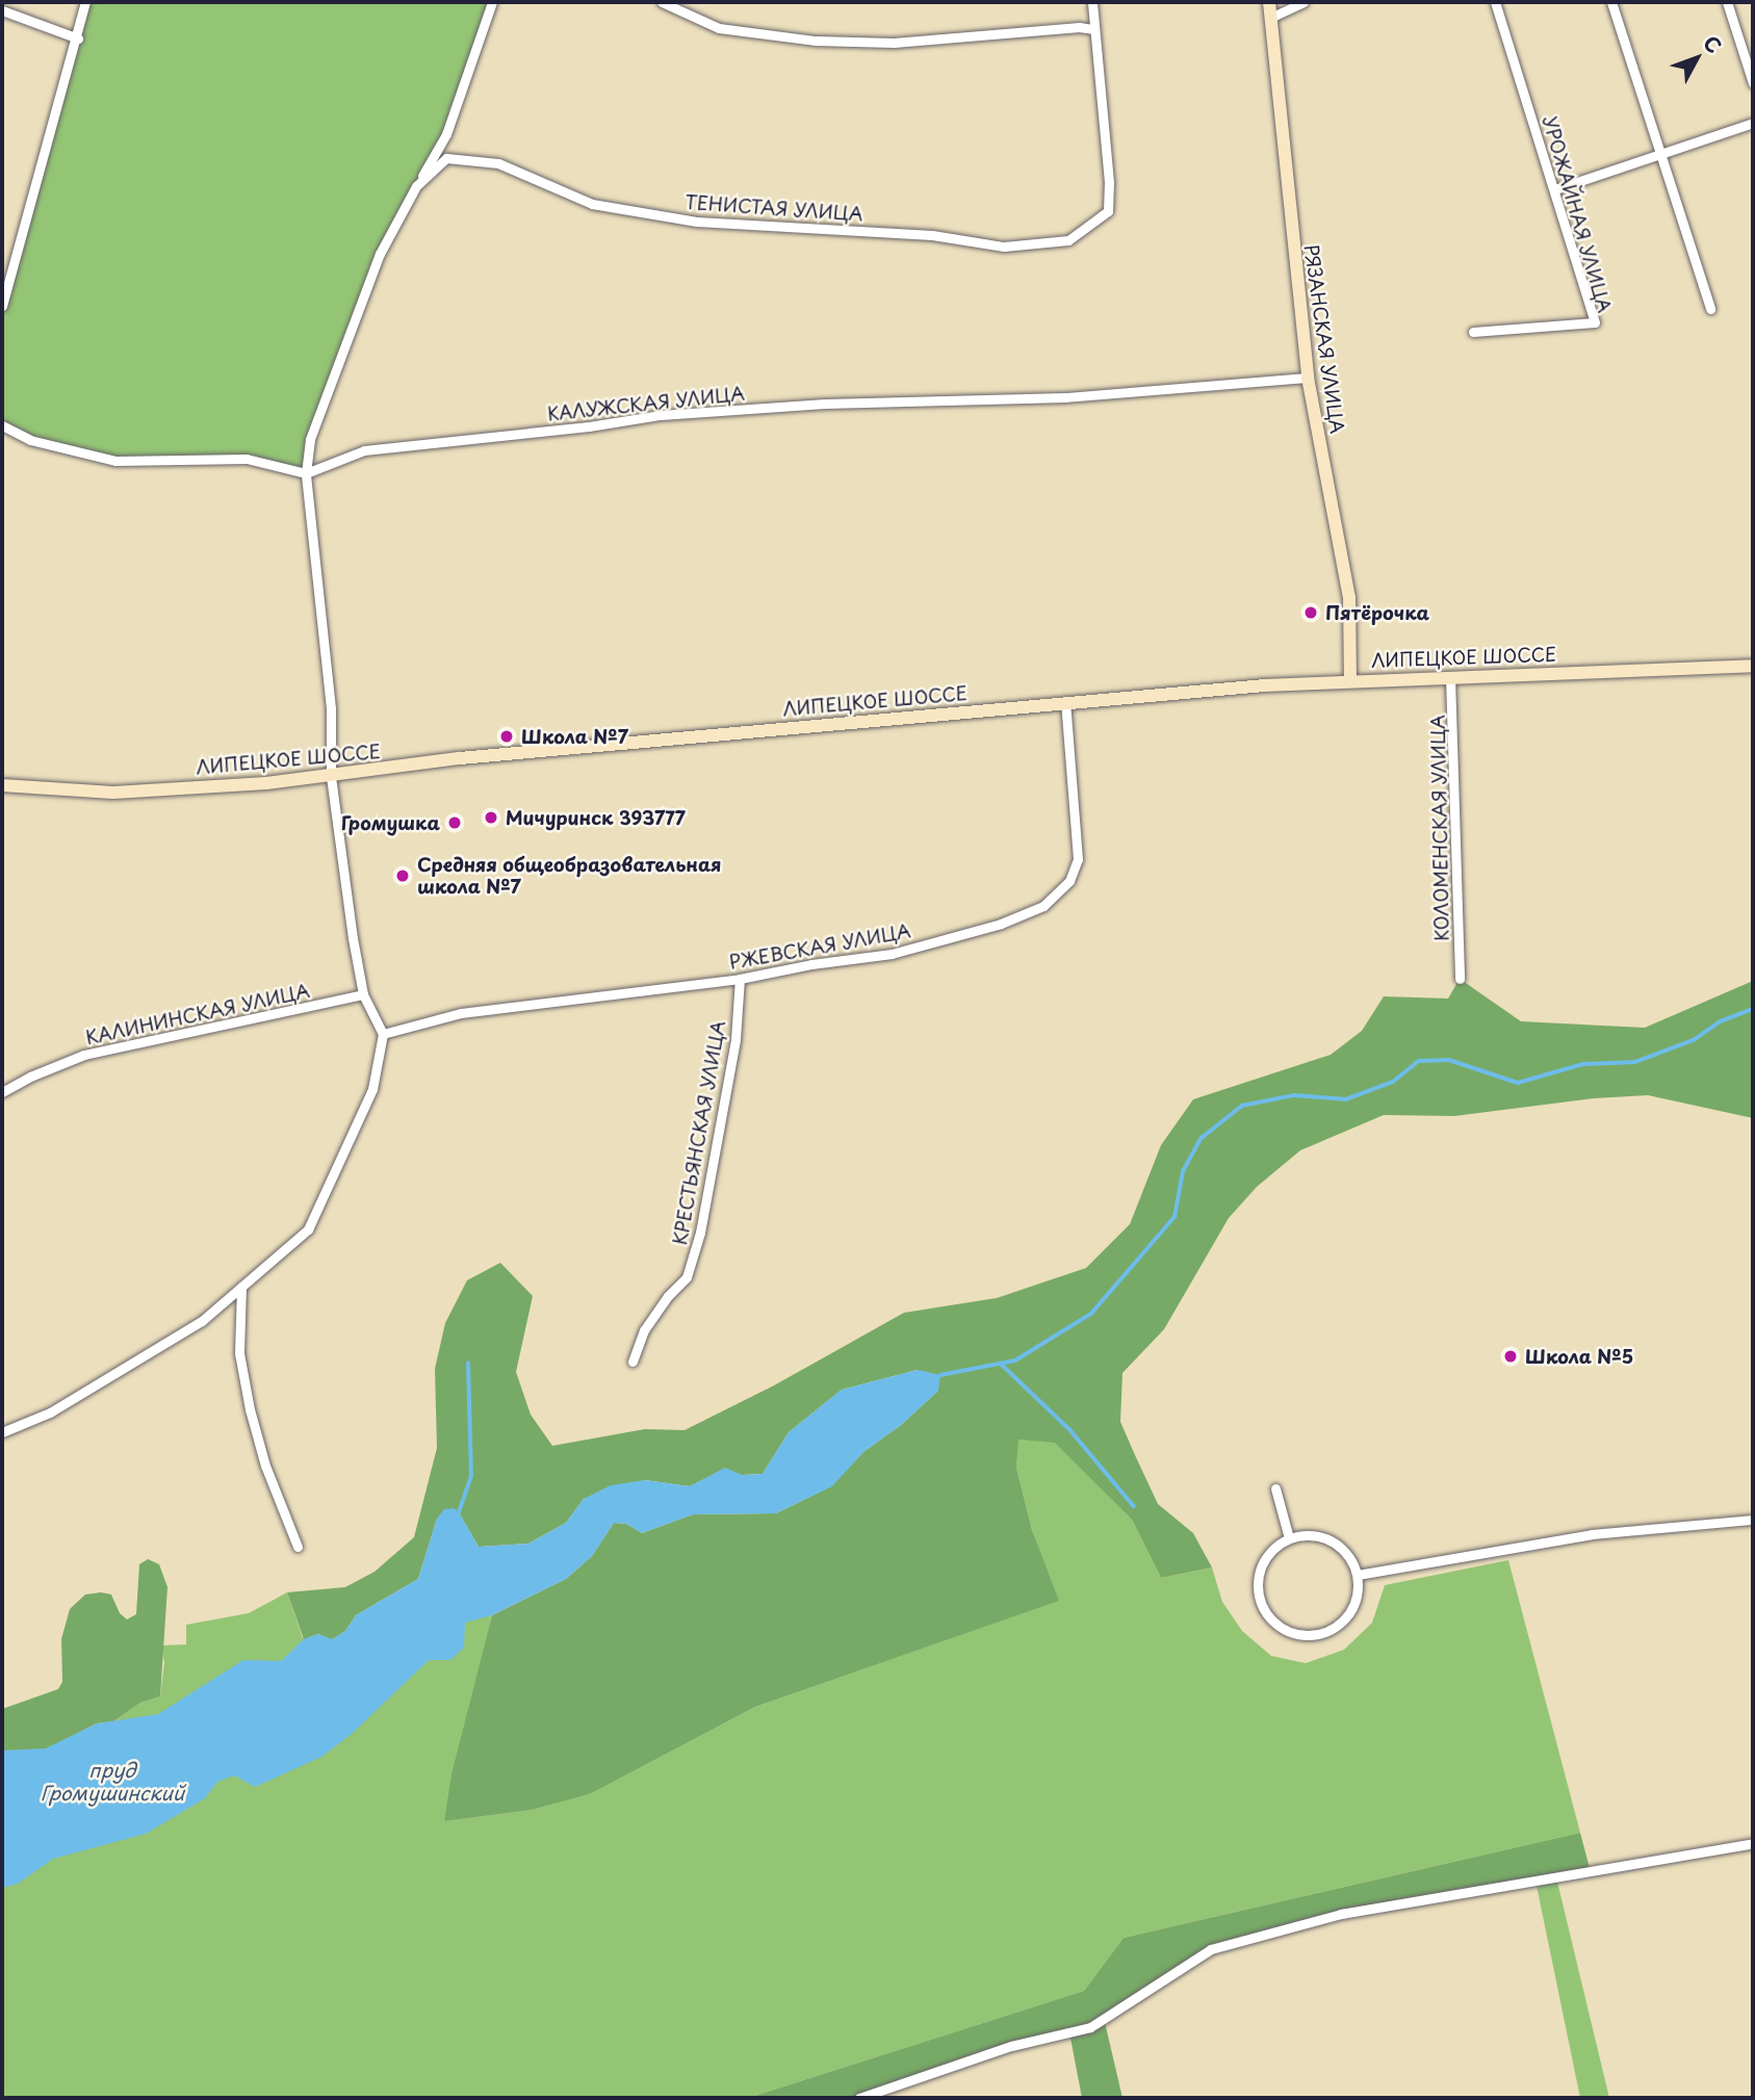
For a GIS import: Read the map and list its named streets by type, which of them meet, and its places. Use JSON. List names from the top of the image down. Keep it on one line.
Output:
{"streets":{"street":["ТЕНИСТАЯ УЛИЦА","УРОЖАЙНАЯ УЛИЦА","РЯЗАНСКАЯ УЛИЦА","КАЛУЖСКАЯ УЛИЦА","ЛИПЕЦКОЕ ШОССЕ","КОЛОМЕНСКАЯ УЛИЦА","РЖЕВСКАЯ УЛИЦА","КАЛИНИНСКАЯ УЛИЦА","КРЕСТЬЯНСКАЯ УЛИЦА"]},"crossings":[["ТЕНИСТАЯ УЛИЦА","КАЛУЖСКАЯ УЛИЦА"],["ТЕНИСТАЯ УЛИЦА","ЛИПЕЦКОЕ ШОССЕ"],["ТЕНИСТАЯ УЛИЦА","РЖЕВСКАЯ УЛИЦА"],["ТЕНИСТАЯ УЛИЦА","КАЛИНИНСКАЯ УЛИЦА"],["РЯЗАНСКАЯ УЛИЦА","КАЛУЖСКАЯ УЛИЦА"],["РЯЗАНСКАЯ УЛИЦА","ЛИПЕЦКОЕ ШОССЕ"],["ЛИПЕЦКОЕ ШОССЕ","КОЛОМЕНСКАЯ УЛИЦА"],["ЛИПЕЦКОЕ ШОССЕ","РЖЕВСКАЯ УЛИЦА"],["РЖЕВСКАЯ УЛИЦА","КРЕСТЬЯНСКАЯ УЛИЦА"]],"water":["пруд Громушинский"],"places":["Пятёрочка","Школа №7","Мичуринск 393777","Громушка","Средняя общеобразовательная школа №7","Школа №5"],"north":"top right"}
